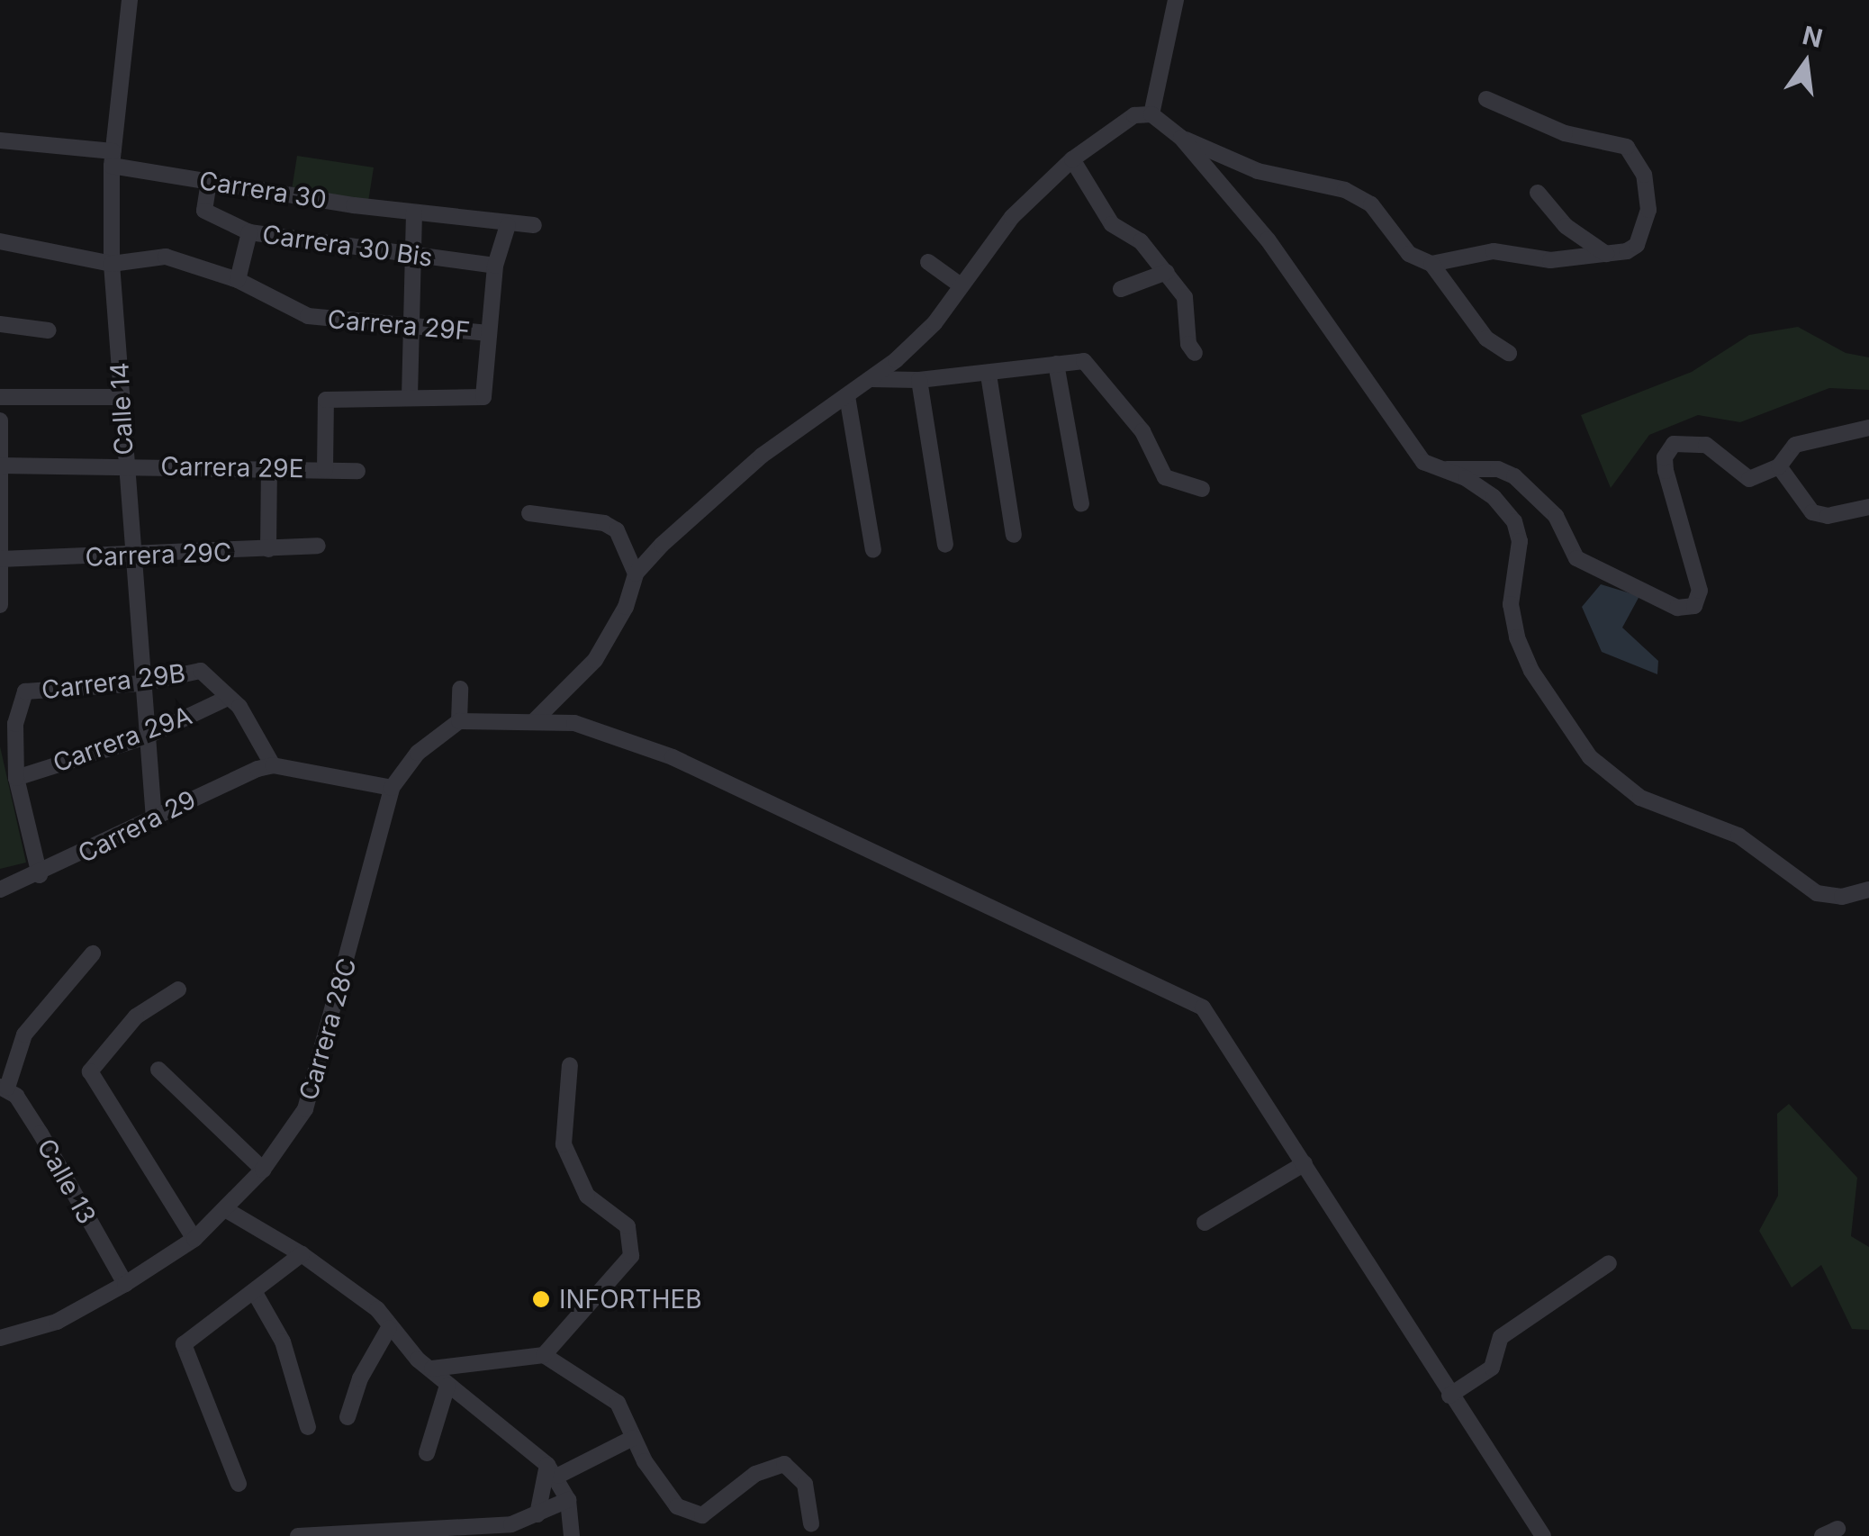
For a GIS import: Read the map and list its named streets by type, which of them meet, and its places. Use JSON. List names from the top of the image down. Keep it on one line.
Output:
{"streets":{"street":["Carrera 30","Carrera 30 Bis","Carrera 29F","Calle 14","Carrera 29E","Carrera 29C","Carrera 29B","Carrera 29A","Carrera 29","Carrera 28C","Calle 13"]},"crossings":[["Carrera 30","Carrera 30 Bis"],["Carrera 30","Calle 14"],["Calle 14","Carrera 29E"],["Calle 14","Carrera 29C"],["Calle 14","Carrera 29B"],["Calle 14","Carrera 29A"],["Calle 14","Carrera 29"],["Carrera 29B","Carrera 29A"],["Carrera 28C","Calle 13"]],"places":["INFORTHEB"],"north":"top"}
